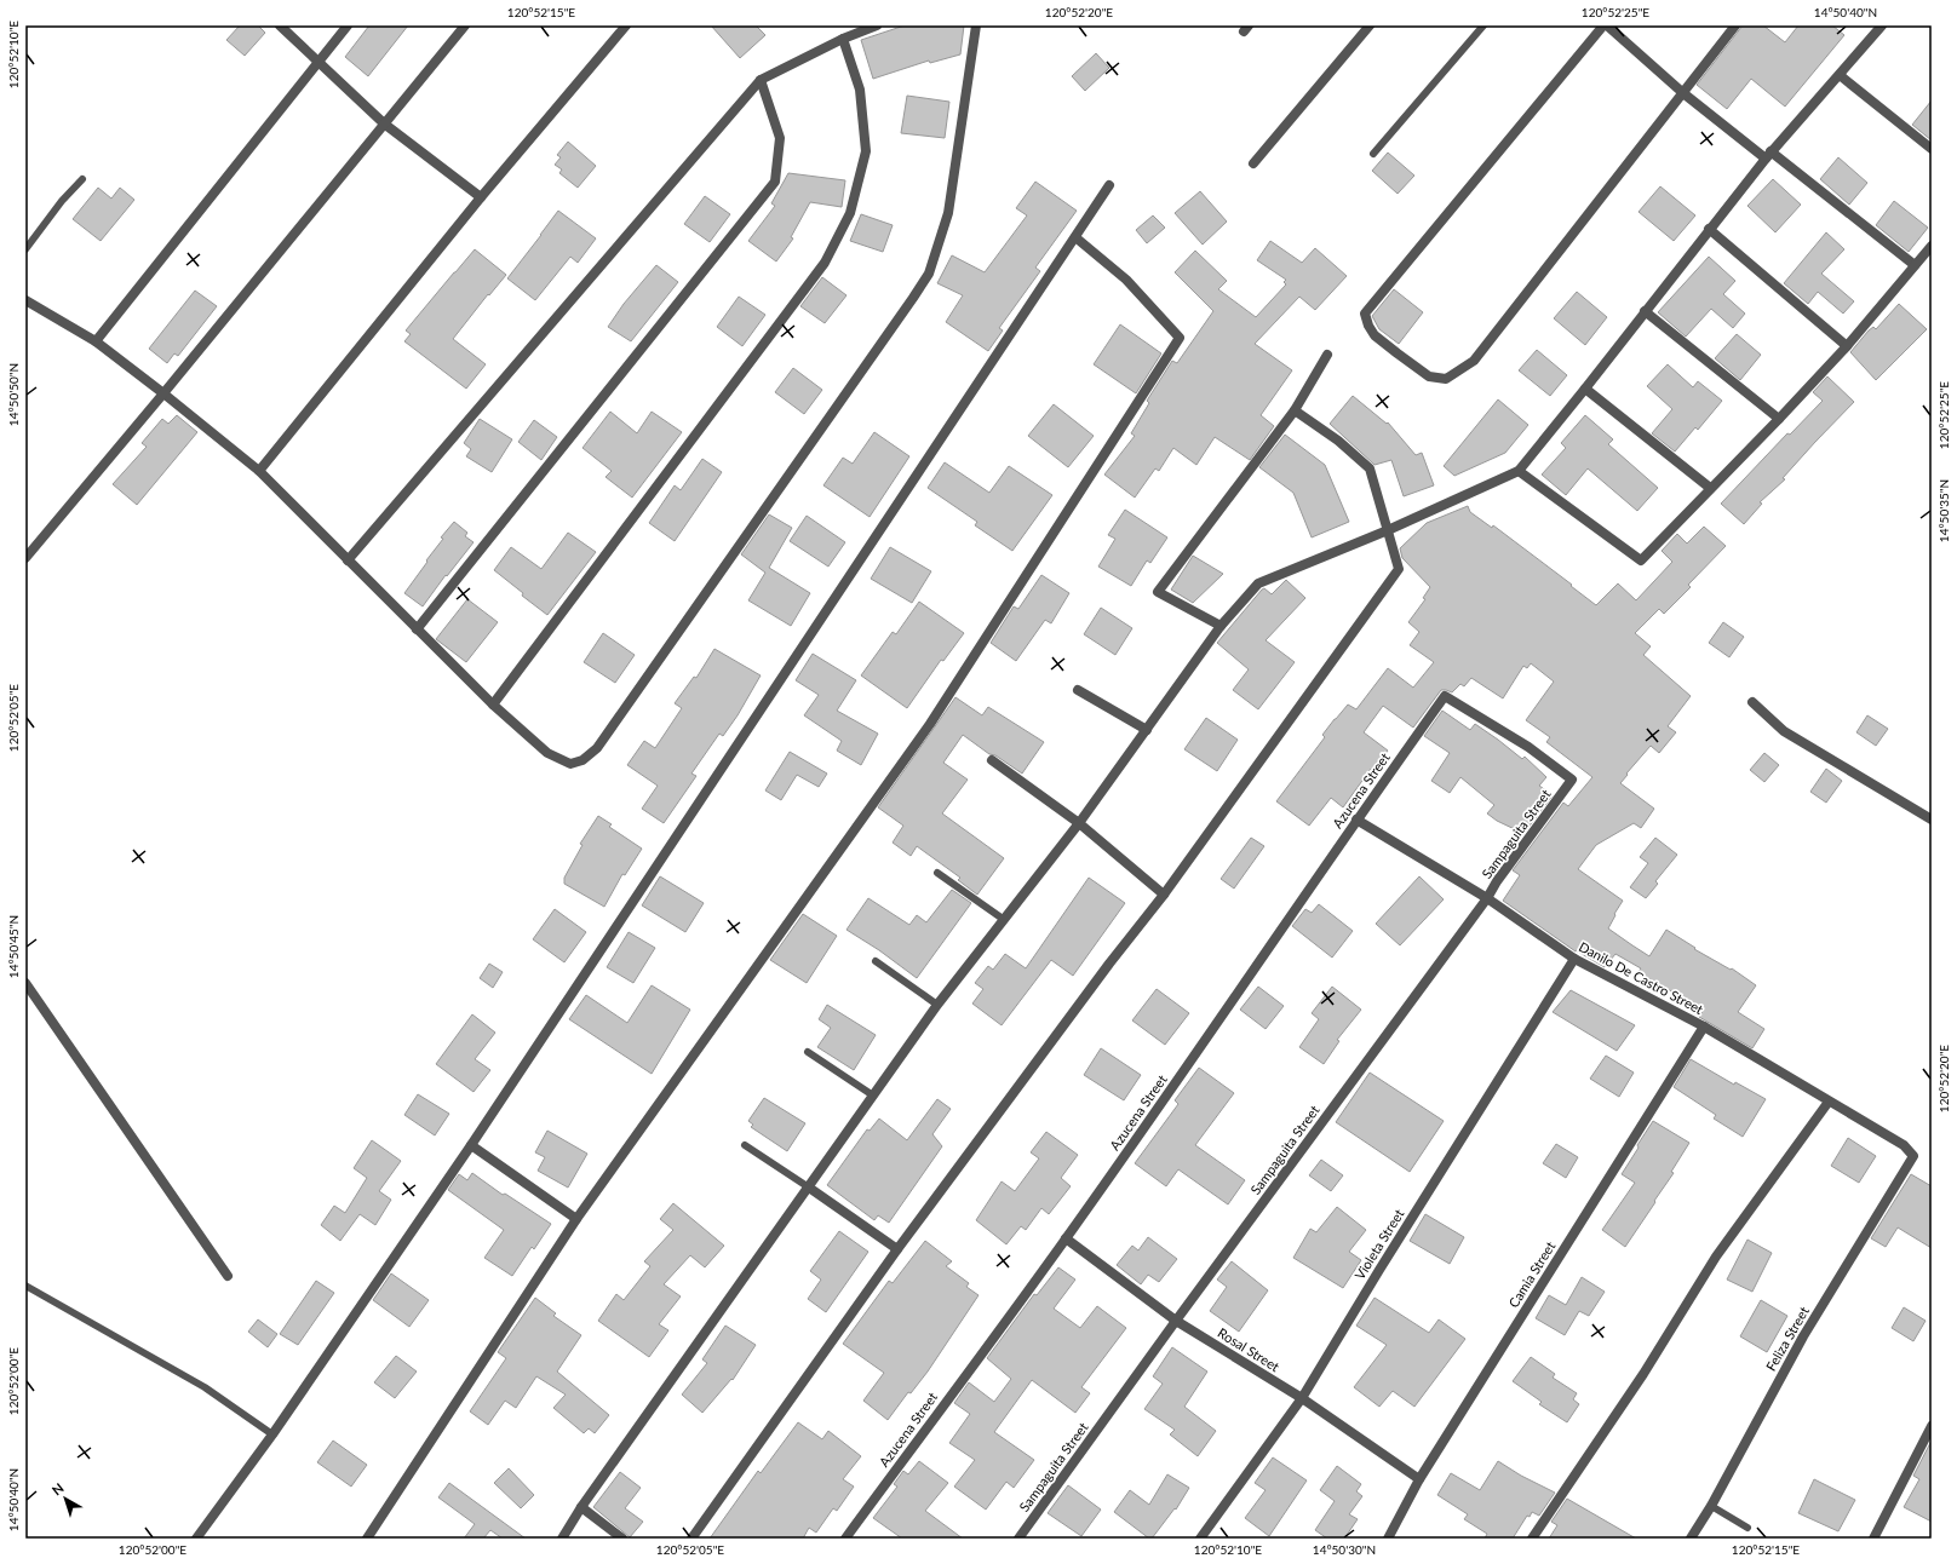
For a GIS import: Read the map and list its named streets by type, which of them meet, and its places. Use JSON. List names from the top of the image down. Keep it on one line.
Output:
{"streets":{"street":["Azucena Street","Sampaguita Street","Danilo De Castro Street","Violeta Street","Camia Street","Feliza Street","Rosal Street"]},"crossings":[["Azucena Street","Sampaguita Street"],["Azucena Street","Danilo De Castro Street"],["Azucena Street","Rosal Street"],["Sampaguita Street","Danilo De Castro Street"],["Sampaguita Street","Rosal Street"],["Danilo De Castro Street","Violeta Street"],["Danilo De Castro Street","Camia Street"],["Danilo De Castro Street","Feliza Street"],["Violeta Street","Rosal Street"],["Camia Street","Rosal Street"]],"north":"top left","coordinates":["120°52'15\"E","120°52'20\"E","120°52'25\"E","14°50'40\"N","120°52'10\"E","14°50'50\"N","14°50'35\"N","120°52'05\"E","14°50'45\"N","120°52'00\"E","14°50'30\"N"]}
